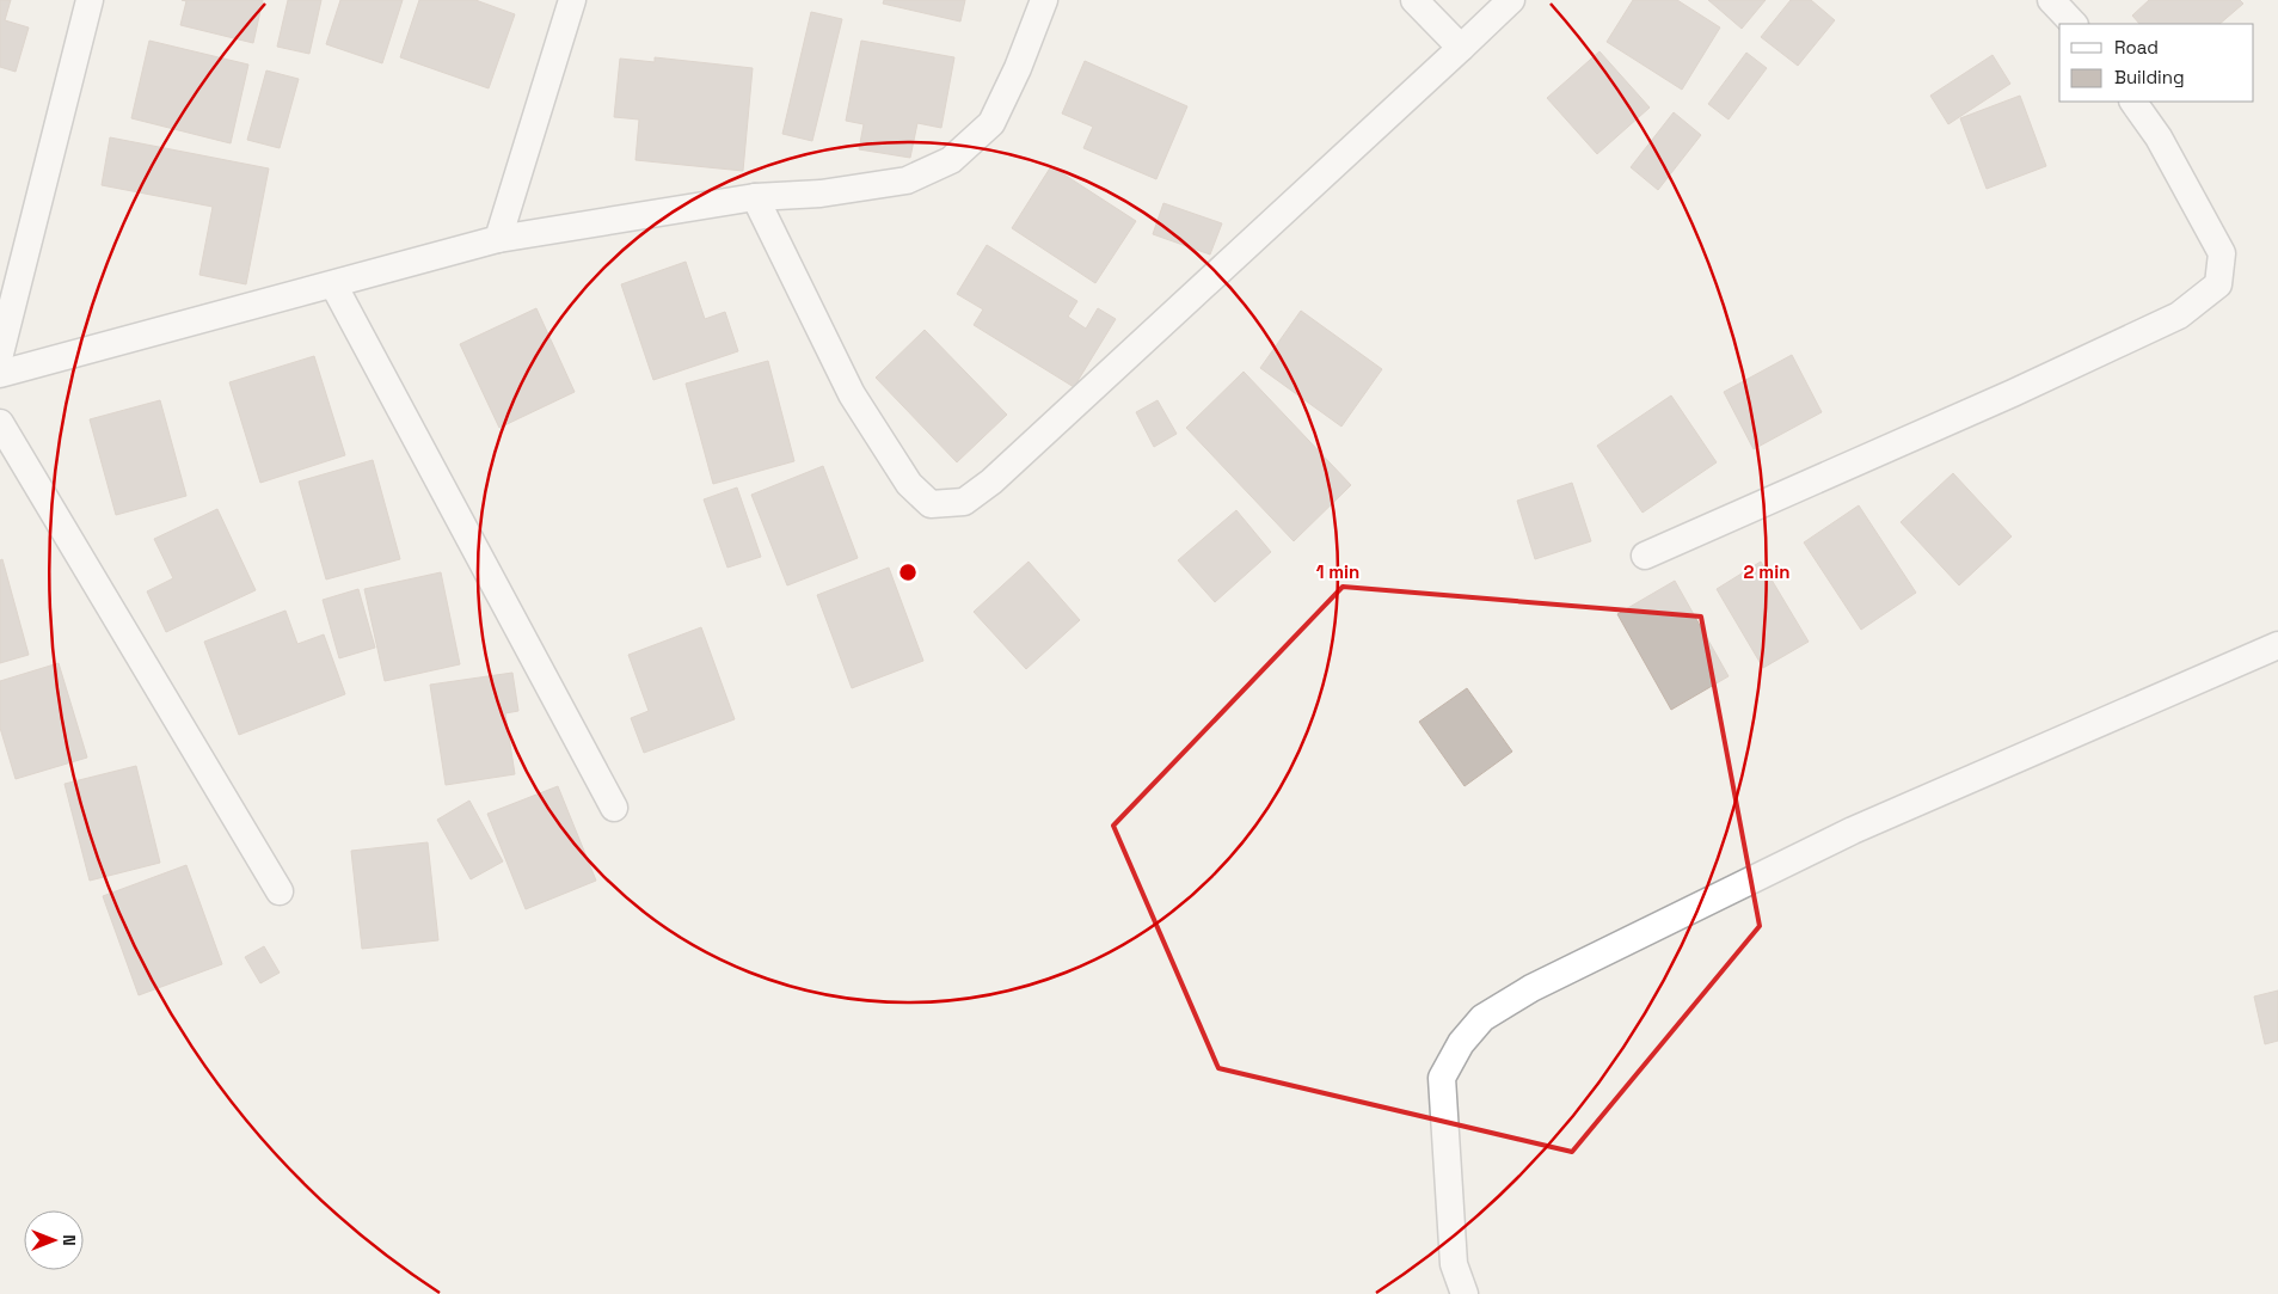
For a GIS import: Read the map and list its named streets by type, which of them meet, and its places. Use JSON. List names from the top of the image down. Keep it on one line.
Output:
{"legend":["Road","Building"],"north":"right","rings":["1 min","2 min"]}
